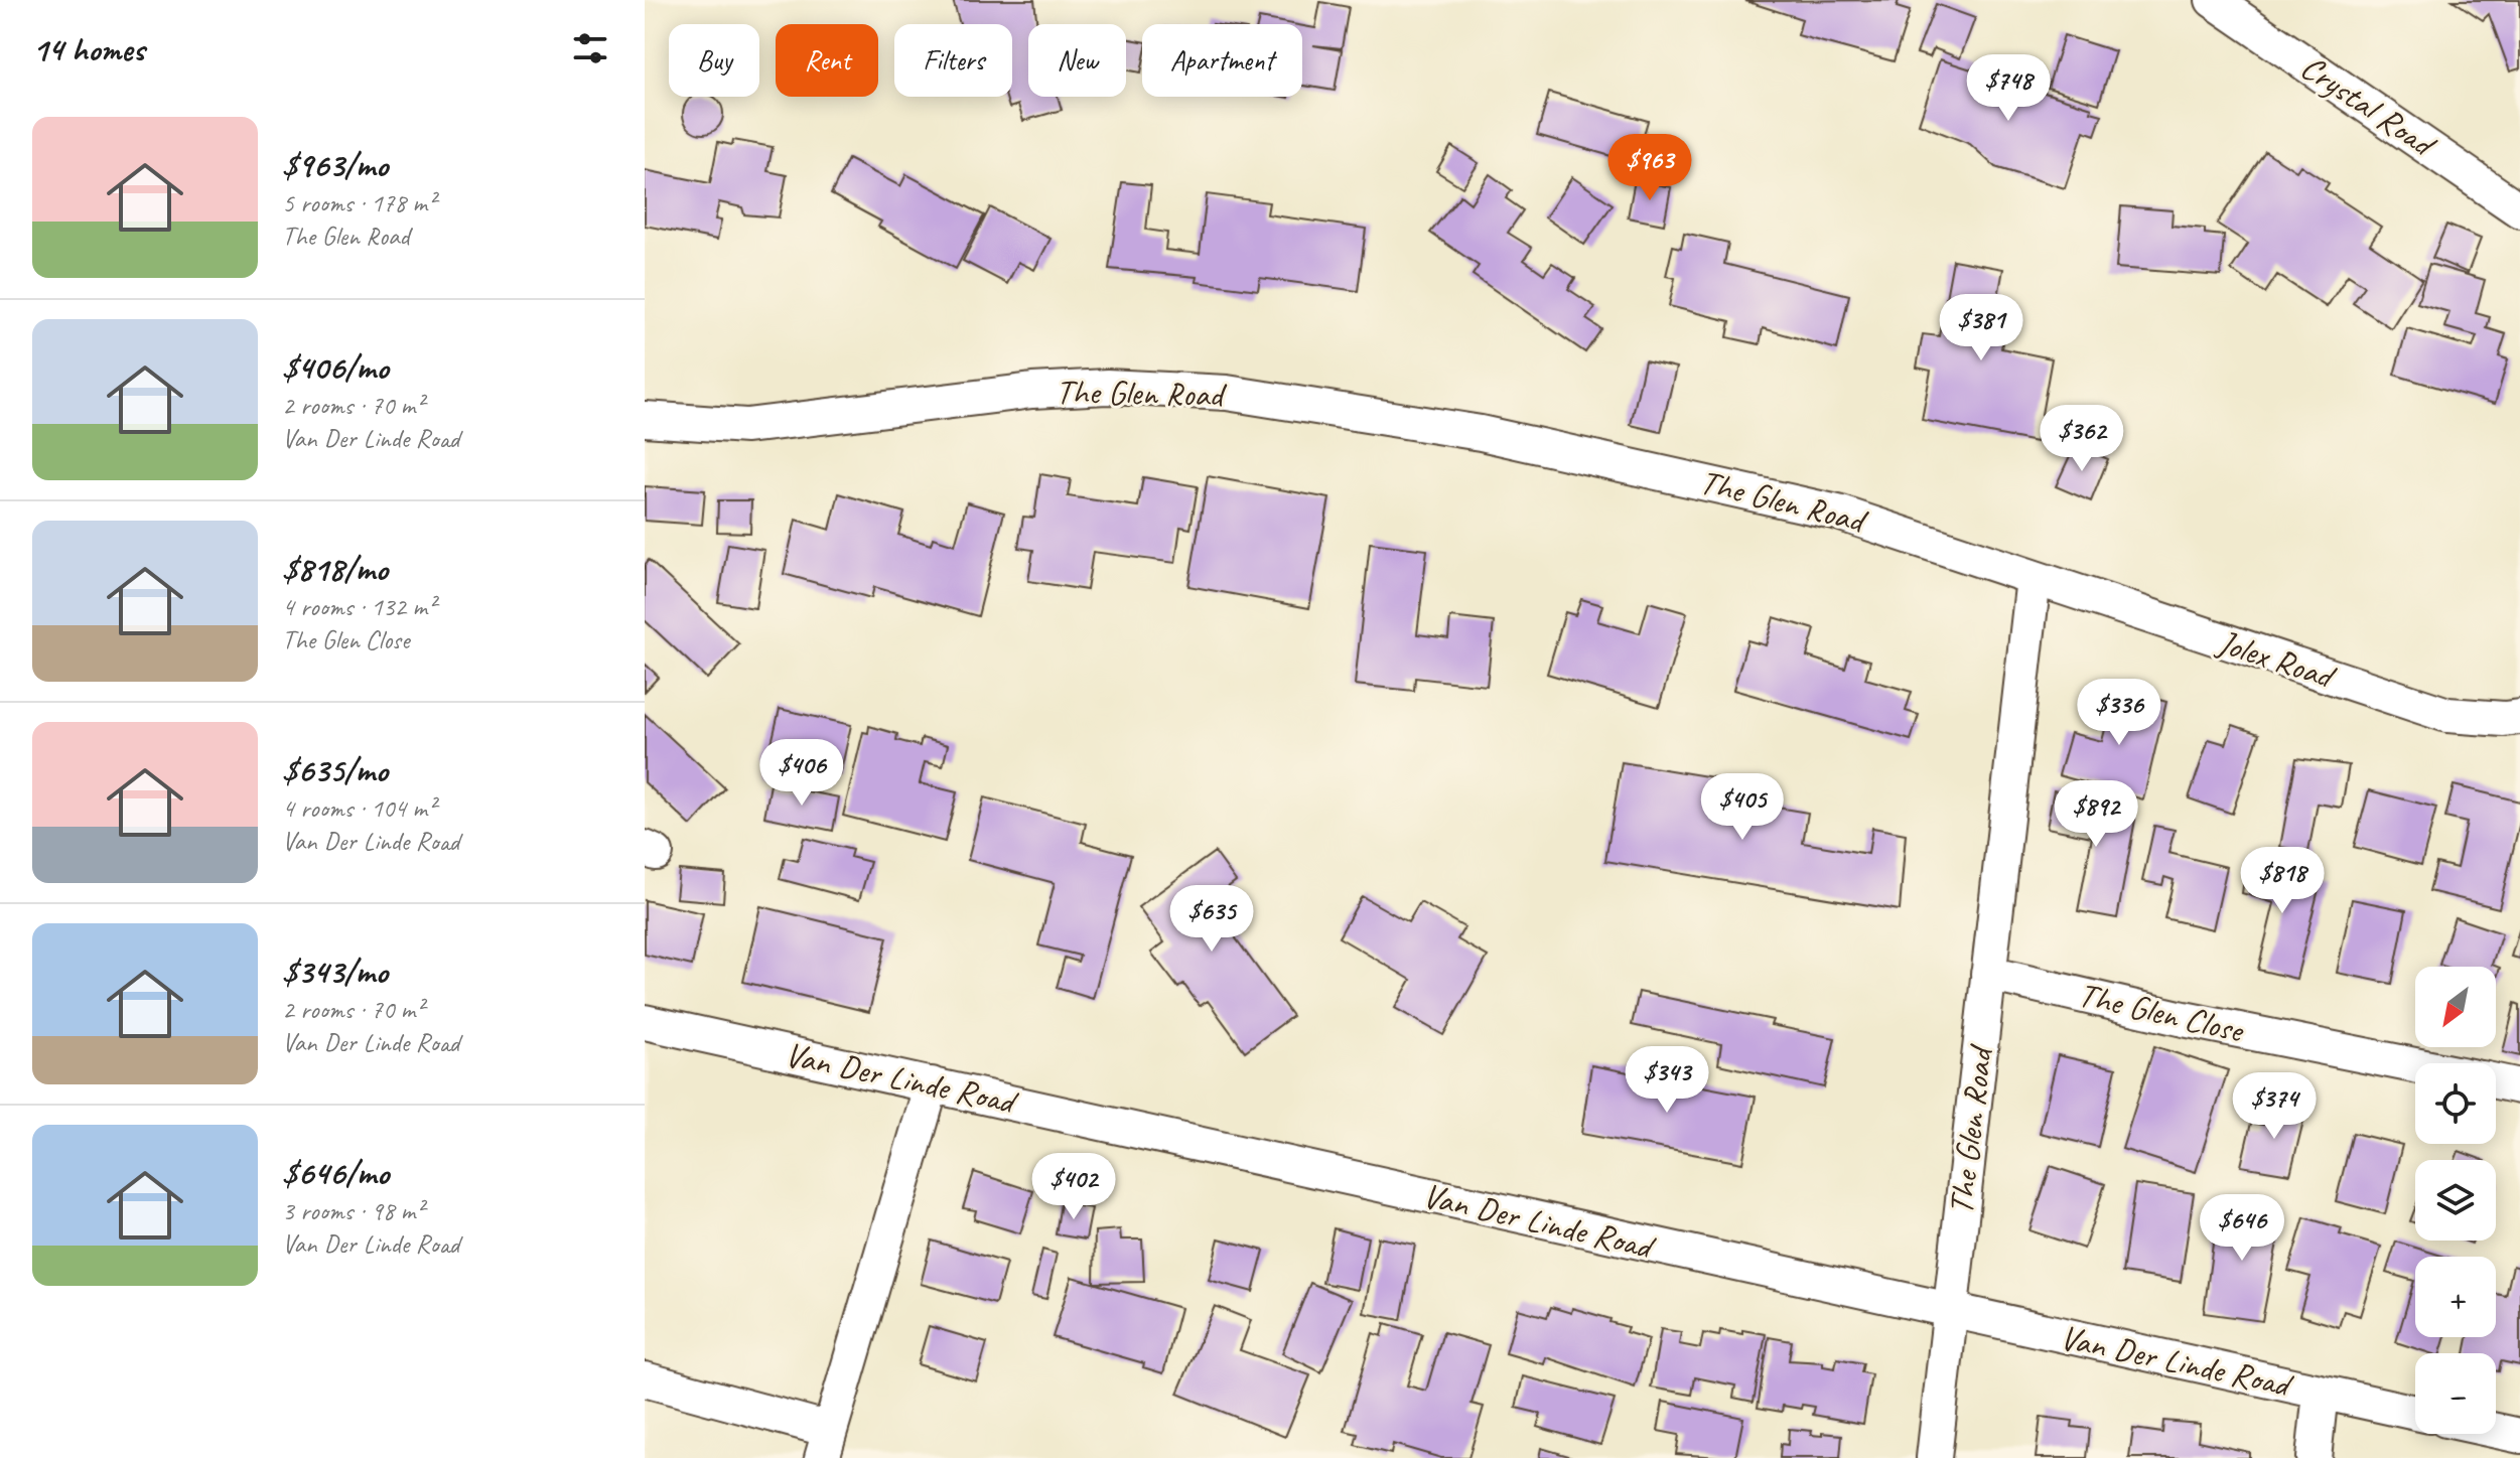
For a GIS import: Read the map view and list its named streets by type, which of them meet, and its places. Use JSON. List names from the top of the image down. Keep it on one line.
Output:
{"streets":{"street":["Crystal Road","The Glen Road","Jolex Road","The Glen Close","Van Der Linde Road"]},"crossings":[["The Glen Road","Jolex Road"],["The Glen Road","The Glen Close"],["The Glen Road","Van Der Linde Road"]],"north":"bottom left","page":{"heading":"14 homes","chip":["Buy","Rent","Filters","New","Apartment"],"price":["$748","$963","$381","$362","$336","$406","$405","$892","$818","$635","$343","$374","$402","$646"],"list":[{"name":"$963/mo","note":"5 rooms · 178 m² · The Glen Road"},{"name":"$406/mo","note":"2 rooms · 70 m² · Van Der Linde Road"},{"name":"$818/mo","note":"4 rooms · 132 m² · The Glen Close"},{"name":"$635/mo","note":"4 rooms · 104 m² · Van Der Linde Road"},{"name":"$343/mo","note":"2 rooms · 70 m² · Van Der Linde Road"},{"name":"$646/mo","note":"3 rooms · 98 m² · Van Der Linde Road"}],"map_buttons":["+","−"]}}
